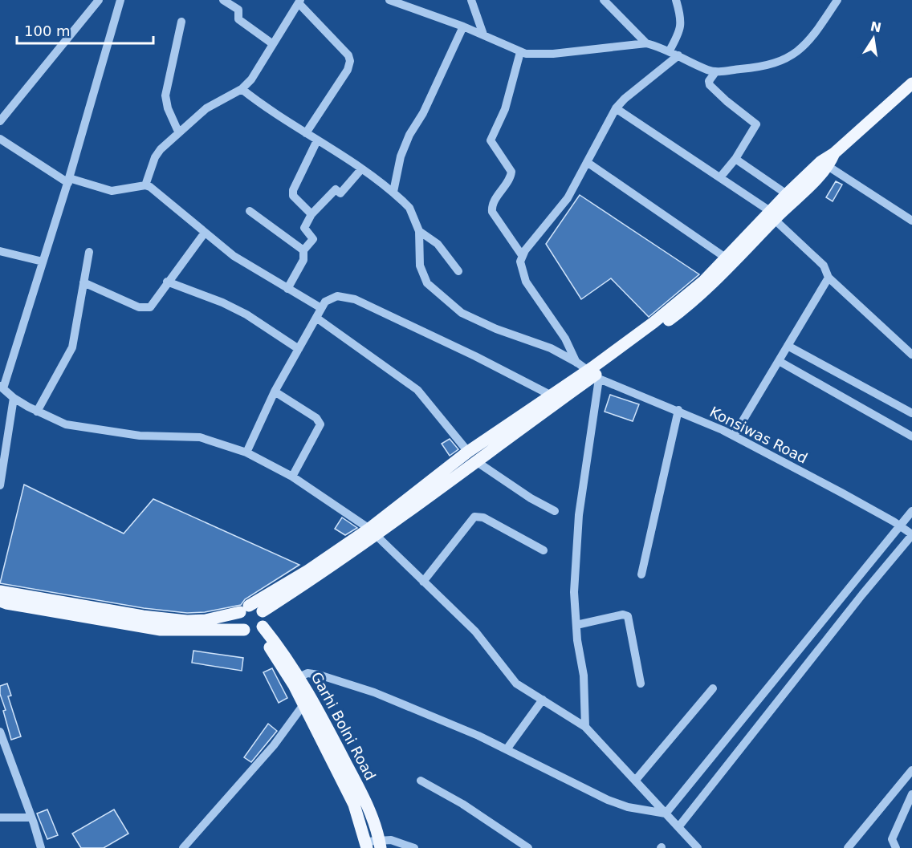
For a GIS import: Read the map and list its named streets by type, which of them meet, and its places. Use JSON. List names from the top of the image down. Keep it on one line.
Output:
{"streets":{"main road":["Garhi Bolni Road"],"street":["Konsiwas Road"]},"scale_bar":"100 m","north":"top"}
